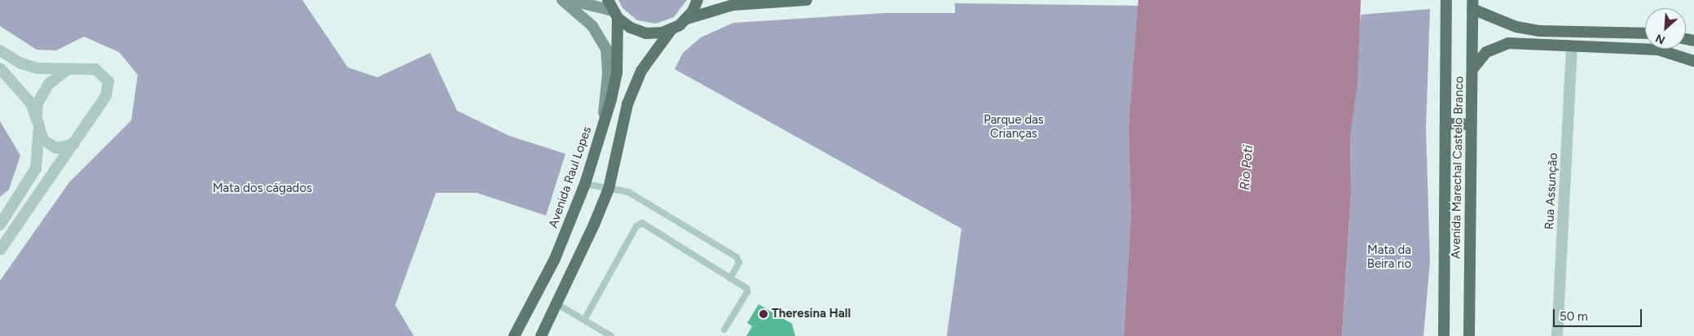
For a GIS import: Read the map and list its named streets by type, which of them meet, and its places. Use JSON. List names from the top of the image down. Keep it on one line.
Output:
{"streets":{"main road":["Avenida Marechal Castelo Branco","Avenida Raul Lopes"],"street":["Rua Assunção"]},"water":["Rio Poti"],"parks":["Parque das Crianças","Mata dos cágados","Mata da Beira rio"],"places":["Theresina Hall"],"scale_bar":"50 m","north":"bottom left"}
